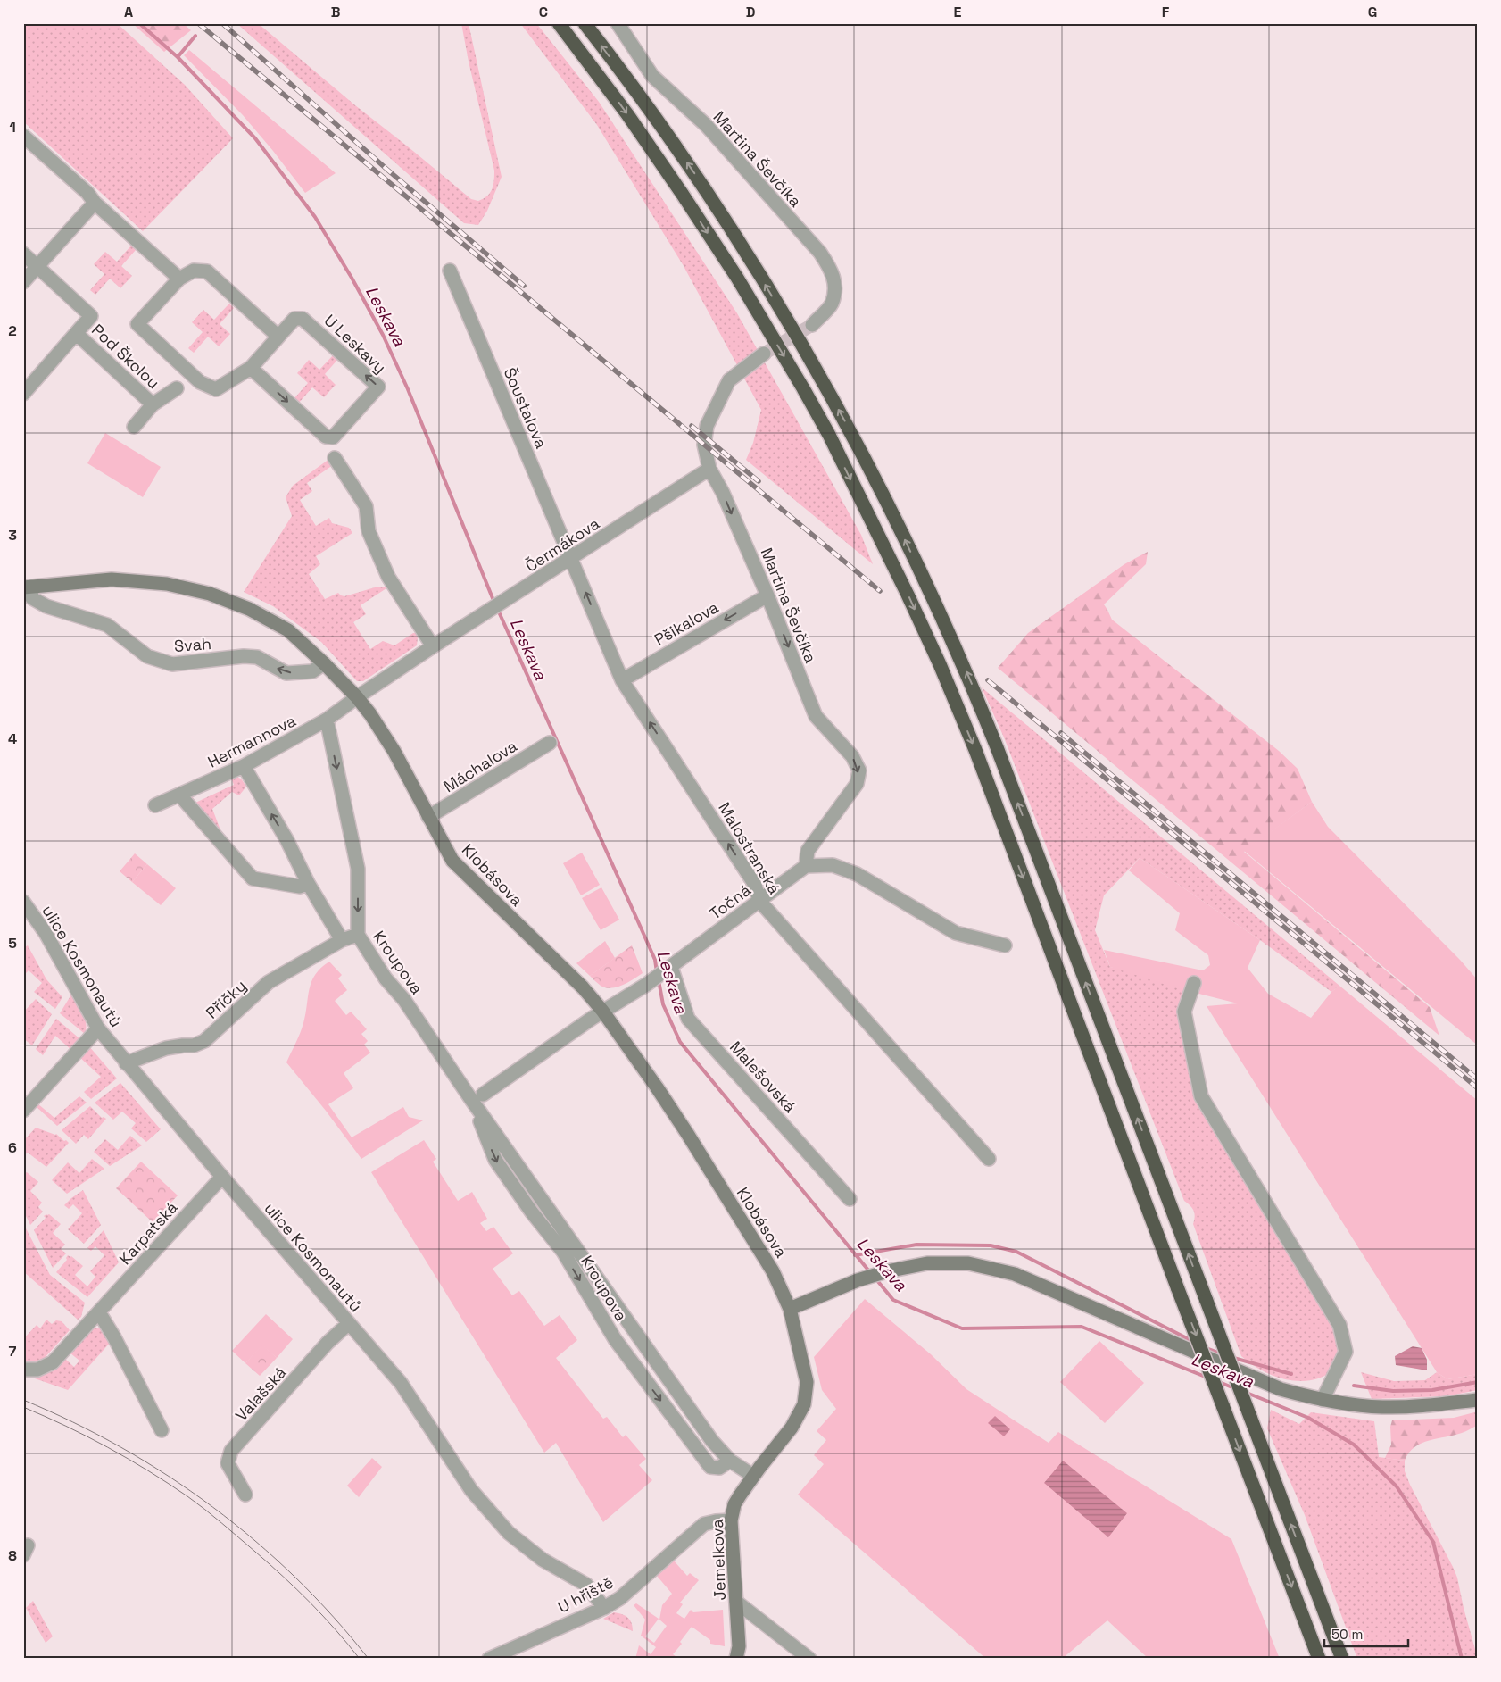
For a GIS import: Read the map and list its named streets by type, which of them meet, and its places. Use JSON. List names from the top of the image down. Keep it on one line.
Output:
{"streets":{"street":["Martina Ševčíka","U Leskavy","Pod Školou","Šoustalova","Čermákova","Pšikalova","Svah","Hermannova","Máchalova","Malostranská","Klobásova","Točná","Kroupova","ulice Kosmonautů","Příčky","Malešovská","Karpatská","Valašská","Jemelkova","U hřiště"]},"crossings":[["Martina Ševčíka","Čermákova"],["Martina Ševčíka","Pšikalova"],["Martina Ševčíka","Točná"],["Šoustalova","Čermákova"],["Šoustalova","Malostranská"],["Čermákova","Hermannova"],["Čermákova","Malostranská"],["Čermákova","Klobásova"],["Pšikalova","Malostranská"],["Svah","Klobásova"],["Hermannova","Klobásova"],["Hermannova","Kroupova"],["Máchalova","Klobásova"],["Malostranská","Točná"],["Klobásova","Točná"],["Klobásova","Kroupova"],["Klobásova","Jemelkova"],["Točná","Malešovská"],["Kroupova","Příčky"],["Kroupova","Jemelkova"],["ulice Kosmonautů","Příčky"],["ulice Kosmonautů","Karpatská"],["ulice Kosmonautů","Valašská"],["ulice Kosmonautů","U hřiště"],["Jemelkova","U hřiště"]],"one_way":["Martina Ševčíka","Pšikalova","Svah","Malostranská"],"water":["Leskava"],"scale_bar":"50 m","grid":{"columns":["A","B","C","D","E","F","G"],"rows":["1","2","3","4","5","6","7","8"]}}
